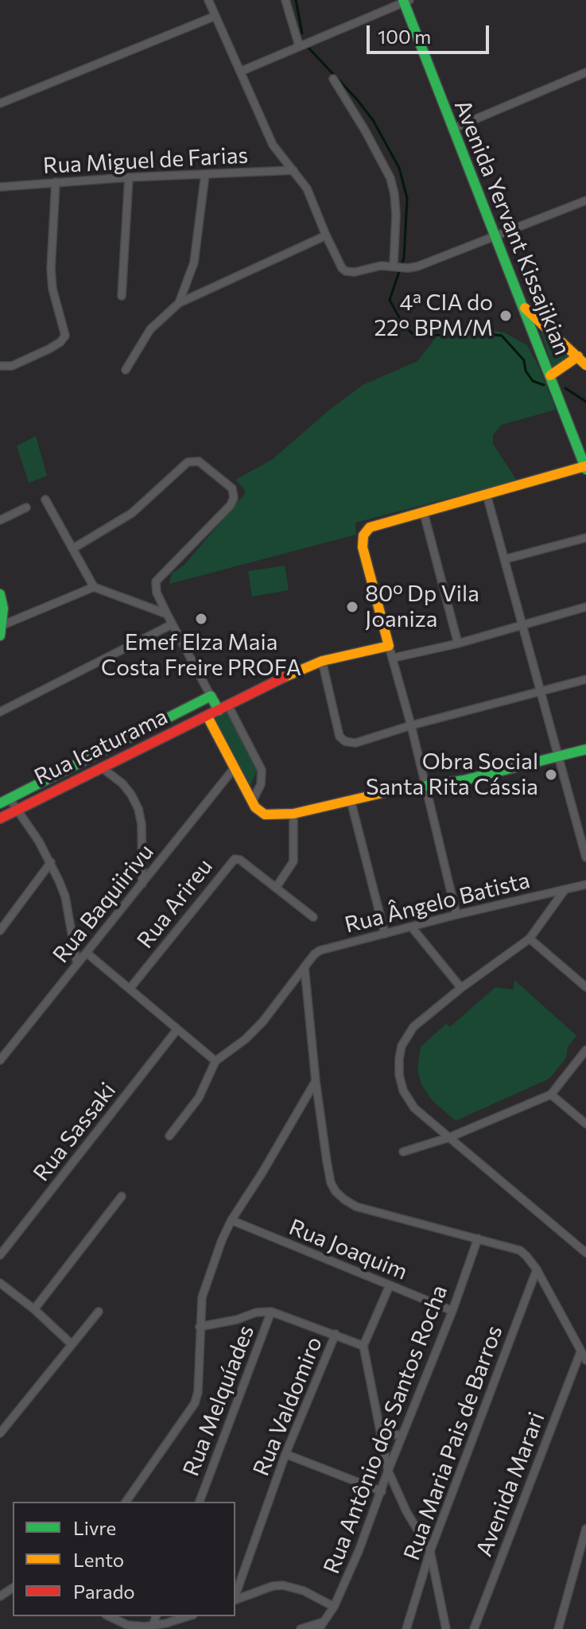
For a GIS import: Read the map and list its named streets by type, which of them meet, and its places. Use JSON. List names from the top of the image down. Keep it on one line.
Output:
{"streets":{"street":["Rua Miguel de Farias","Avenida Yervant Kissajikian","Rua Icaturama","Rua Ângelo Batista","Rua Baquiirivu","Rua Arireu","Rua Sassaki","Rua Joaquim","Rua Melquíades","Rua Valdomiro","Rua Antônio dos Santos Rocha","Rua Maria Pais de Barros","Avenida Marari"]},"crossings":[["Rua Joaquim","Rua Antônio dos Santos Rocha"]],"places":["4ª CIA do 22° BPM/M","80º Dp Vila Joaniza","Emef Elza Maia Costa Freire PROFA","Obra Social Santa Rita Cássia"],"legend":["Livre","Lento","Parado"],"scale_bar":"100 m"}
